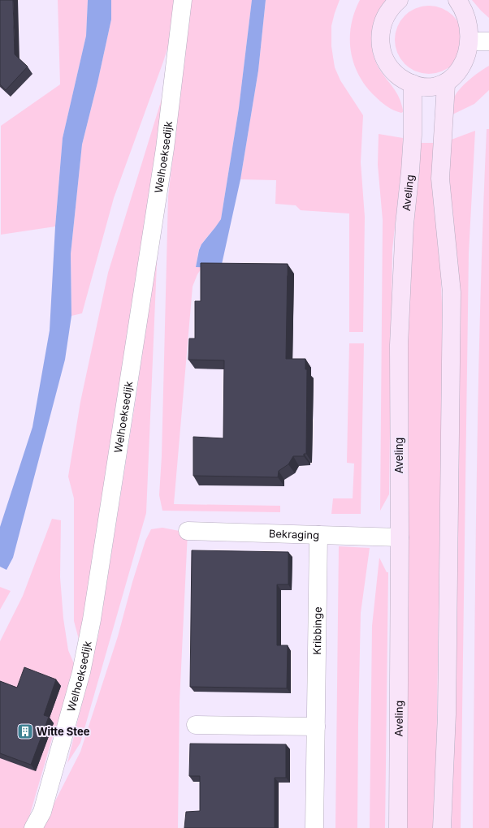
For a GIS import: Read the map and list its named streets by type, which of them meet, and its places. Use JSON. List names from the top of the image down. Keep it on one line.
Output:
{"streets":{"main road":["Aveling"],"street":["Welhoeksedijk","Bekraging","Kribbinge"]},"crossings":[["Aveling","Bekraging"],["Bekraging","Kribbinge"]],"places":{"building":["Witte Stee"]}}
